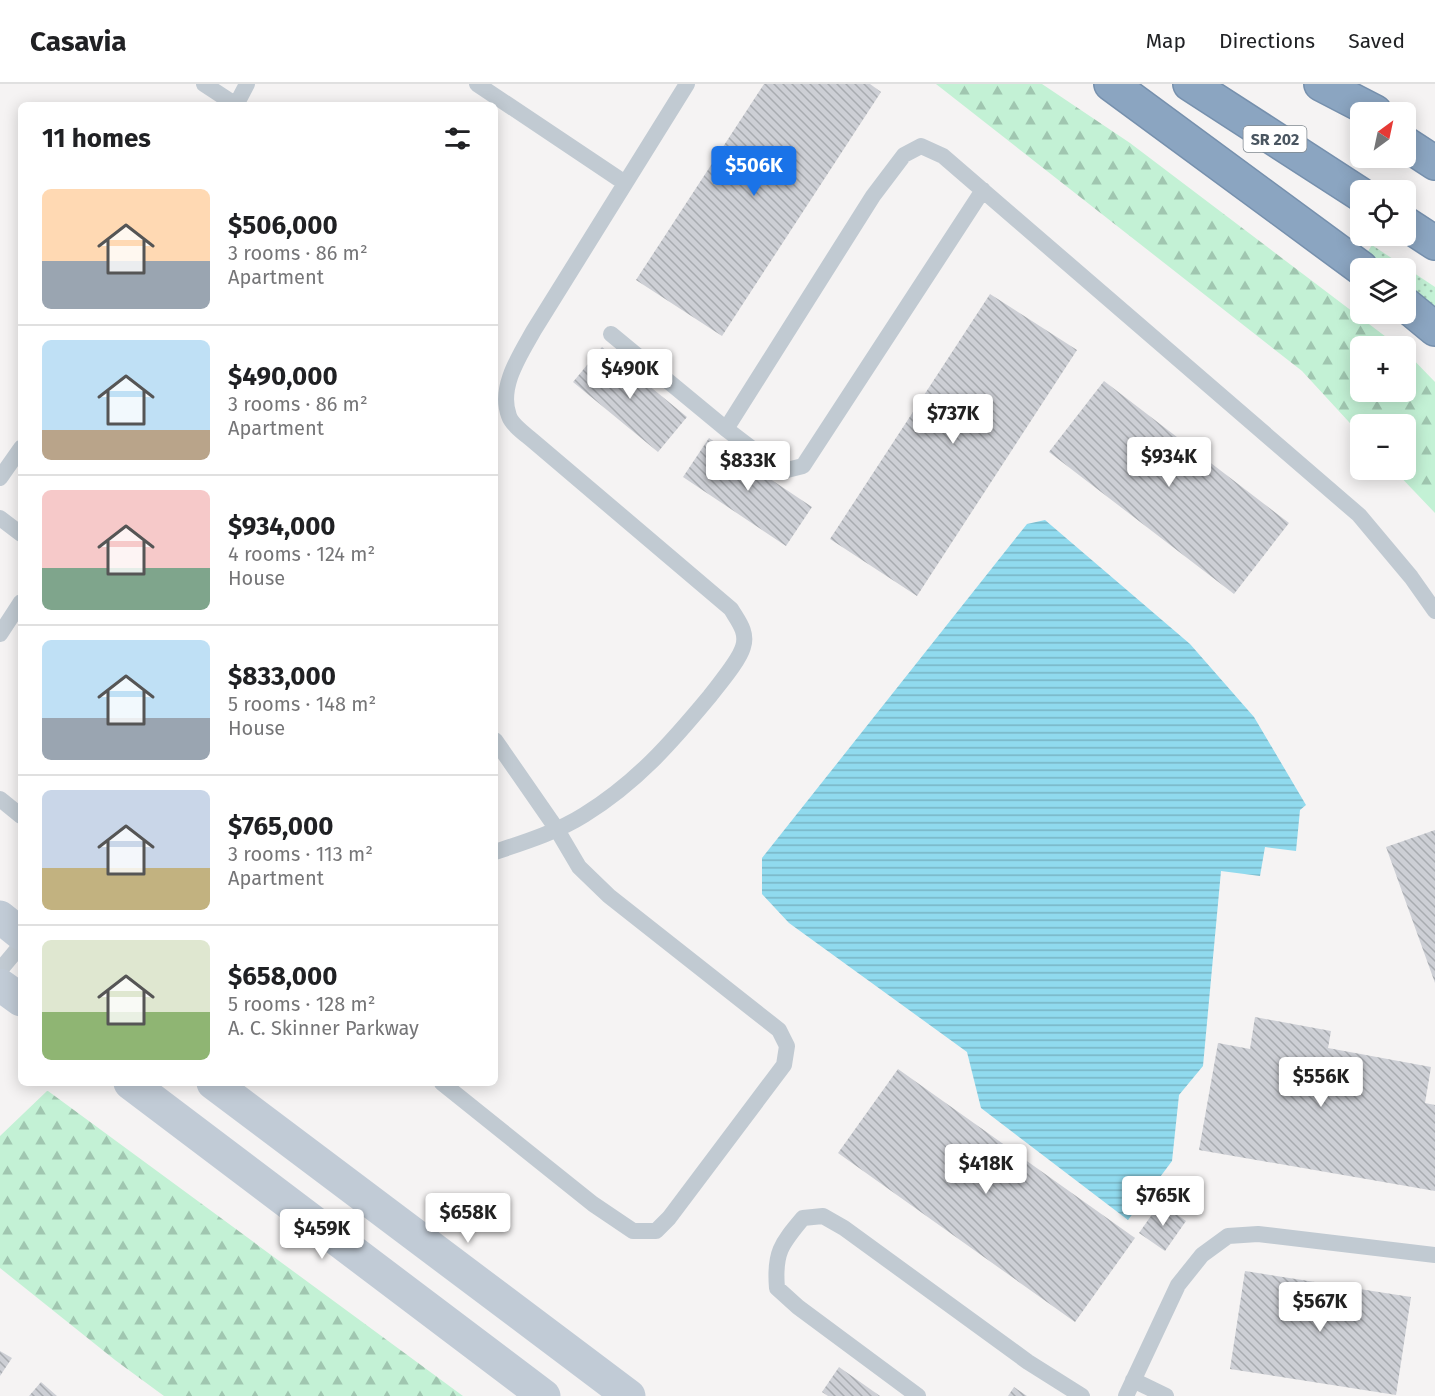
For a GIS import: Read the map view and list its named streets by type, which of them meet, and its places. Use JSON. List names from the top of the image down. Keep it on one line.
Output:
{"streets":{"highway":["SR 202"]},"north":"top right","page":{"header":"Casavia","nav":["Map","Directions","Saved"],"map_buttons":["+","−"],"heading":"11 homes","price":["$506K","$490K","$737K","$934K","$833K","$556K","$418K","$765K","$658K","$459K","$567K"],"list":[{"name":"$506,000","note":"3 rooms · 86 m² · Apartment"},{"name":"$490,000","note":"3 rooms · 86 m² · Apartment"},{"name":"$934,000","note":"4 rooms · 124 m² · House"},{"name":"$833,000","note":"5 rooms · 148 m² · House"},{"name":"$765,000","note":"3 rooms · 113 m² · Apartment"},{"name":"$658,000","note":"5 rooms · 128 m² · A. C. Skinner Parkway"}]}}
